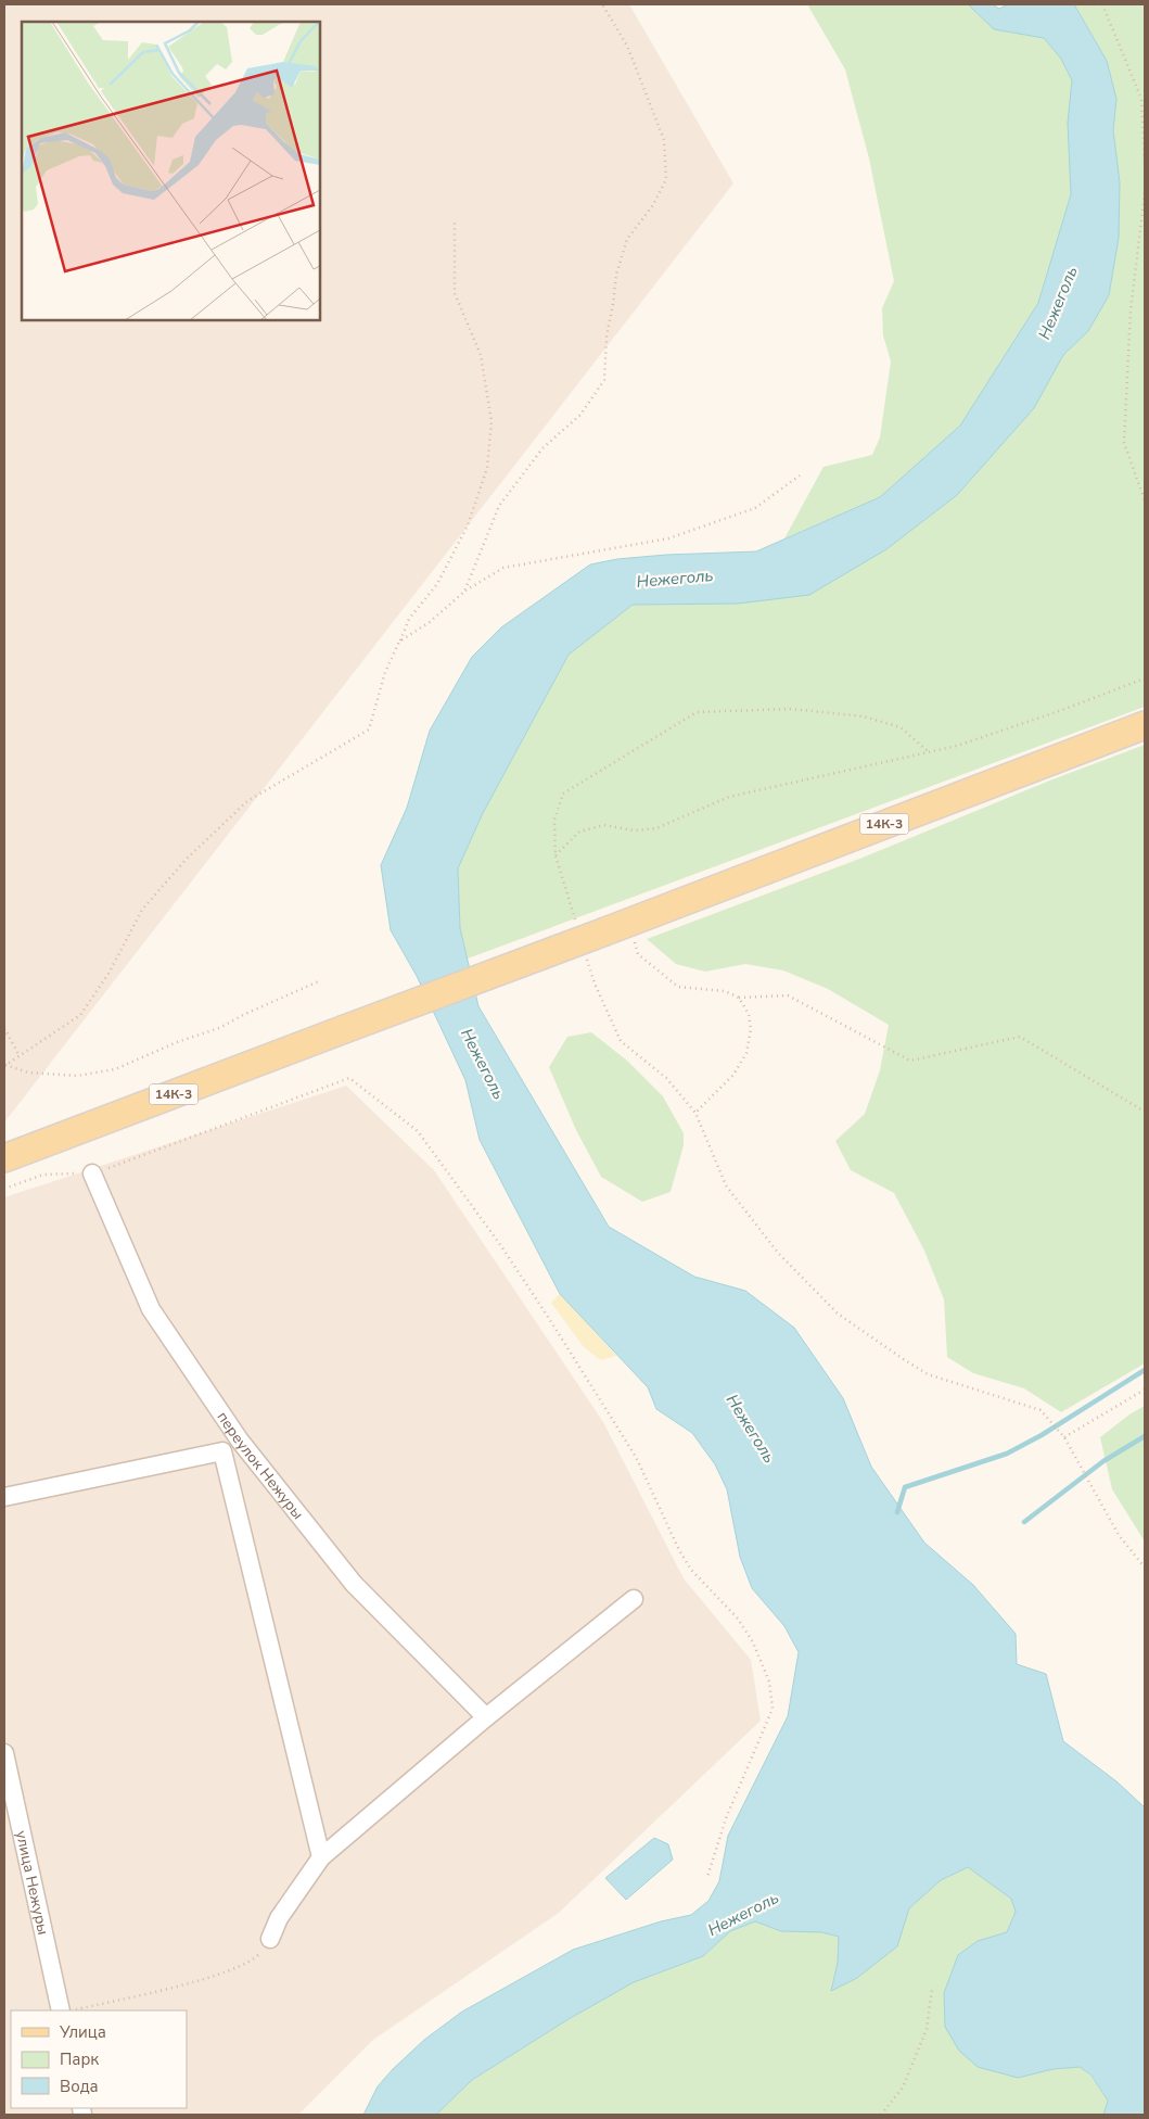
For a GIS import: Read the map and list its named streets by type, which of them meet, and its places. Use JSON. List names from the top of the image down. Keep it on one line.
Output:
{"streets":{"main road":["14К-3"],"street":["переулок Нежуры","улица Нежуры"]},"water":["Нежеголь"],"legend":["Улица","Парк","Вода"]}
